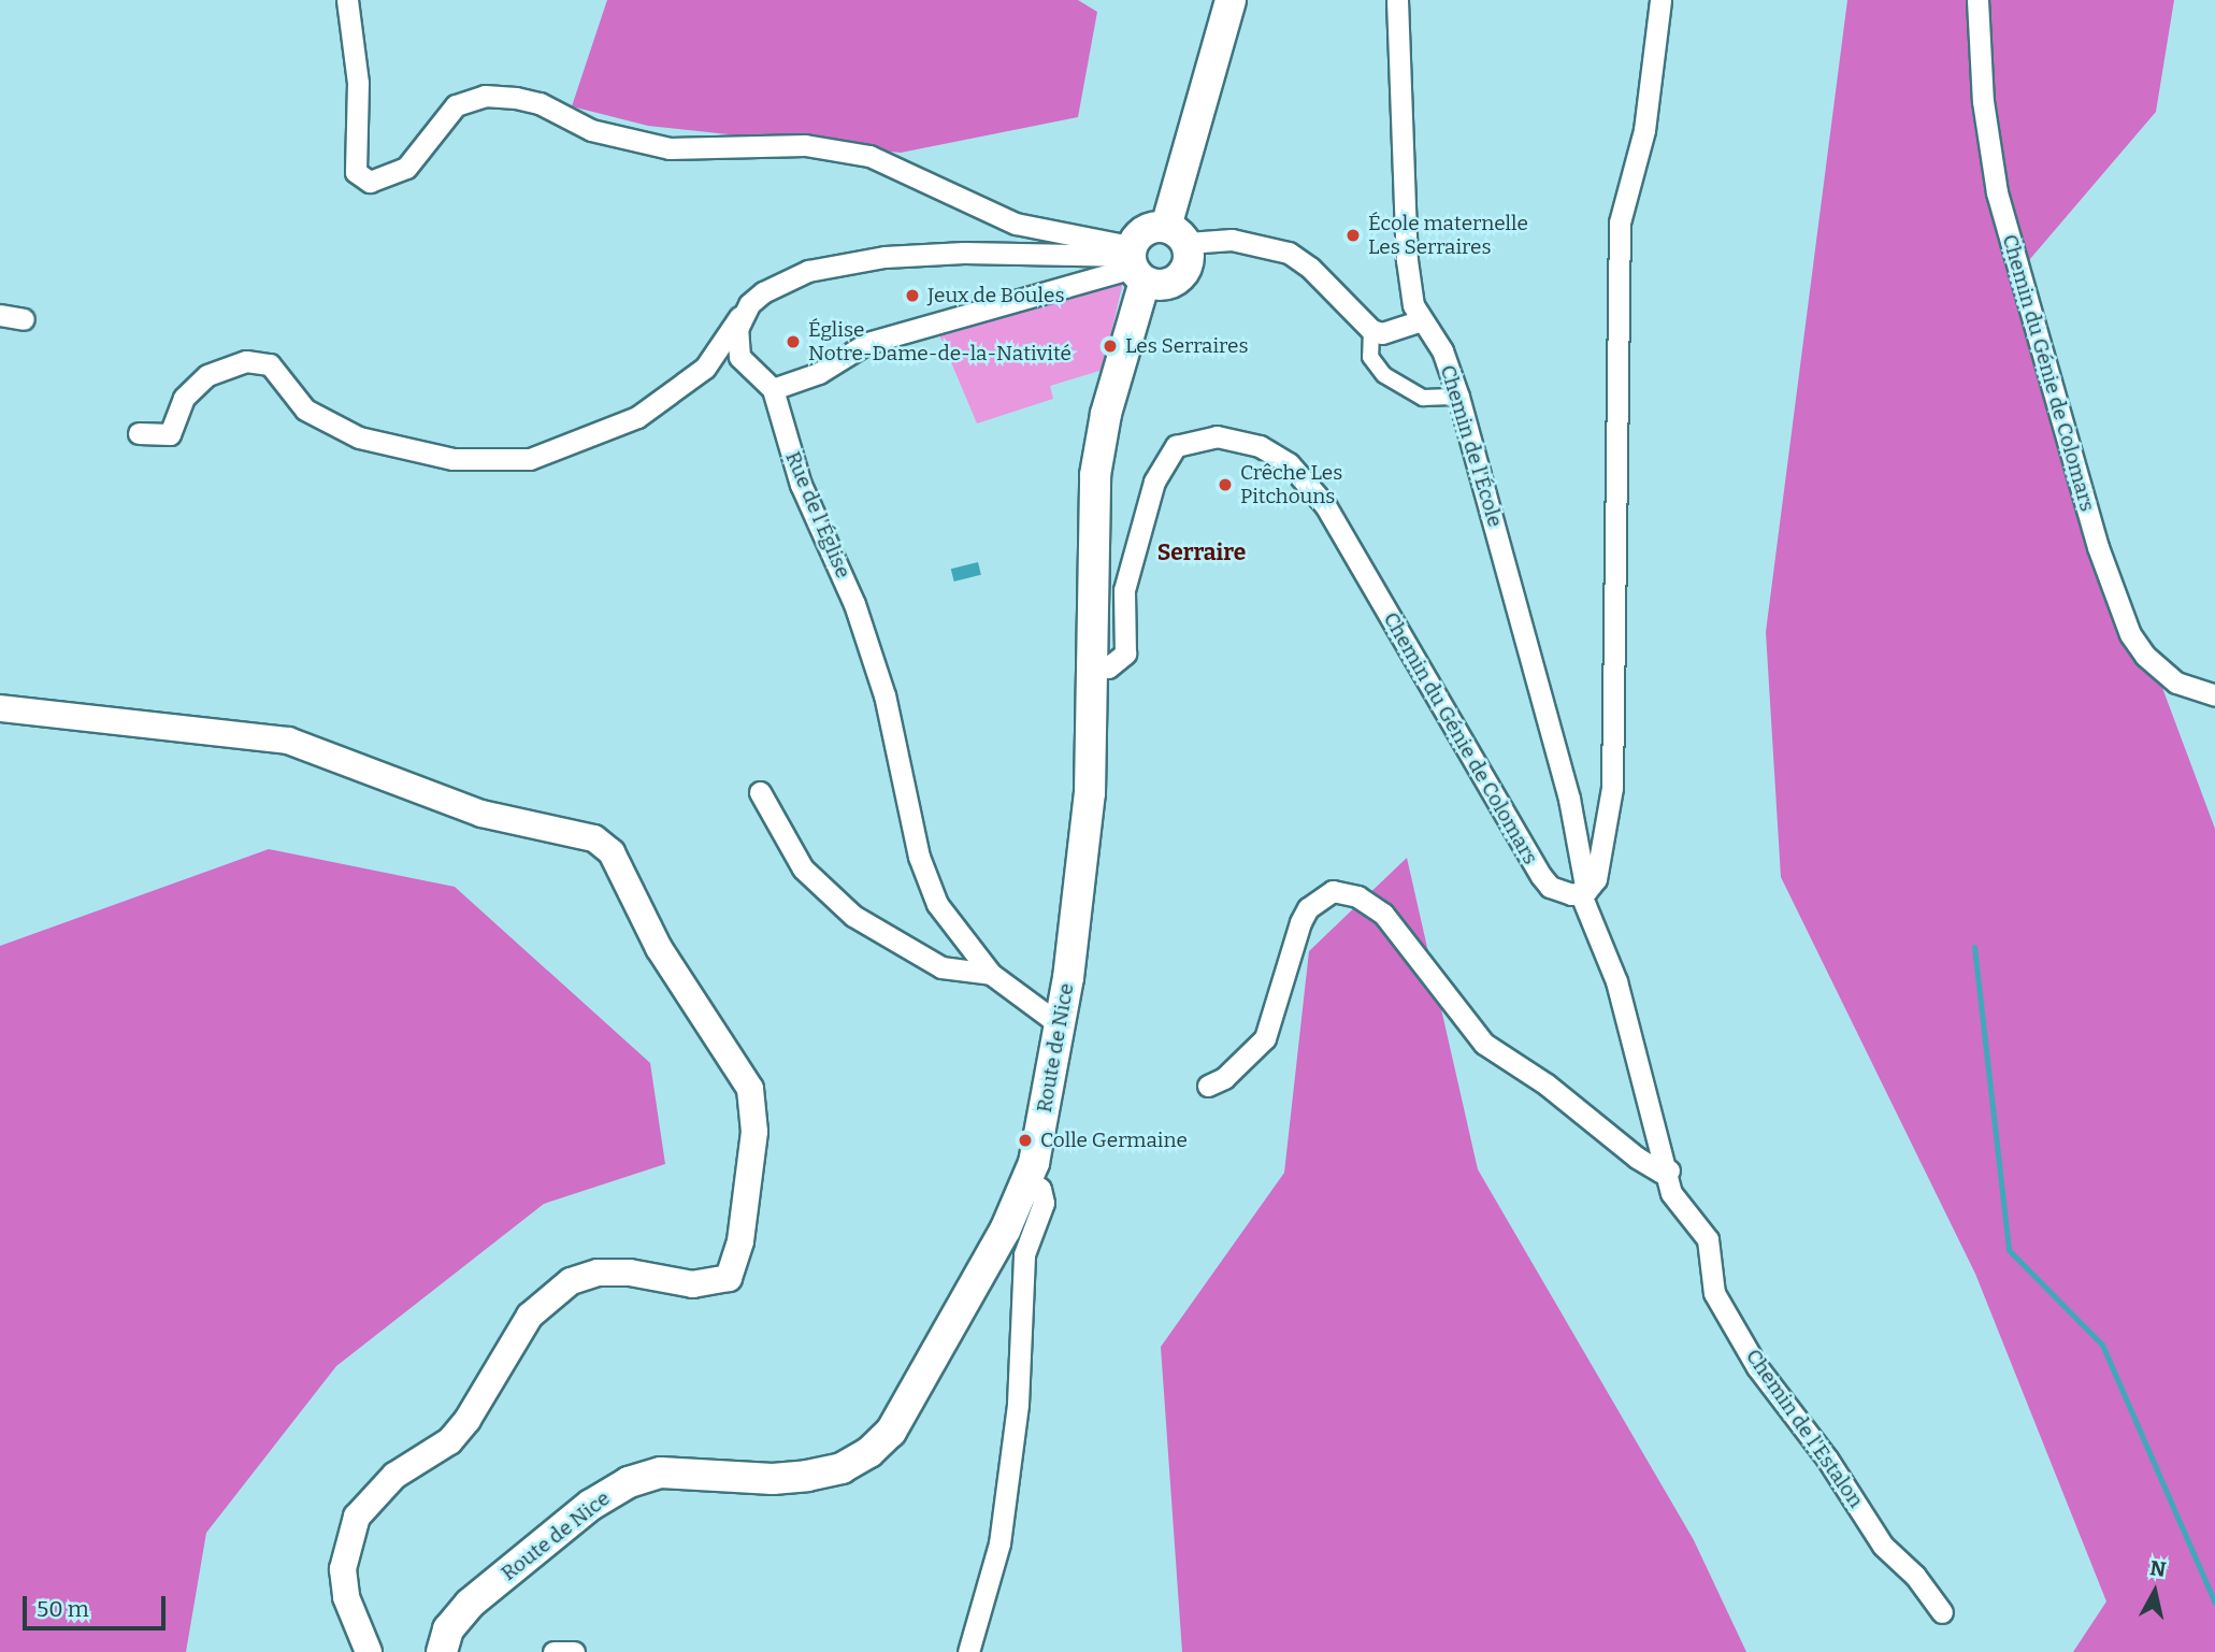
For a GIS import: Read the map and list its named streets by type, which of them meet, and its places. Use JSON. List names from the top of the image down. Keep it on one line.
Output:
{"streets":{"main road":["Route de Nice"],"street":["Chemin du Génie de Colomars","Chemin de l'École","Rue de l'Église","Chemin de l'Estalon"]},"crossings":[["Chemin du Génie de Colomars","Chemin de l'École"],["Chemin du Génie de Colomars","Route de Nice"],["Chemin du Génie de Colomars","Chemin de l'Estalon"],["Chemin de l'École","Chemin de l'Estalon"],["Rue de l'Église","Route de Nice"]],"districts":["Serraire"],"places":["École maternelle Les Serraires","Jeux de Boules","Église Notre-Dame-de-la-Nativité","Les Serraires","Crêche Les Pitchouns","Colle Germaine"],"scale_bar":"50 m","north":"top"}
